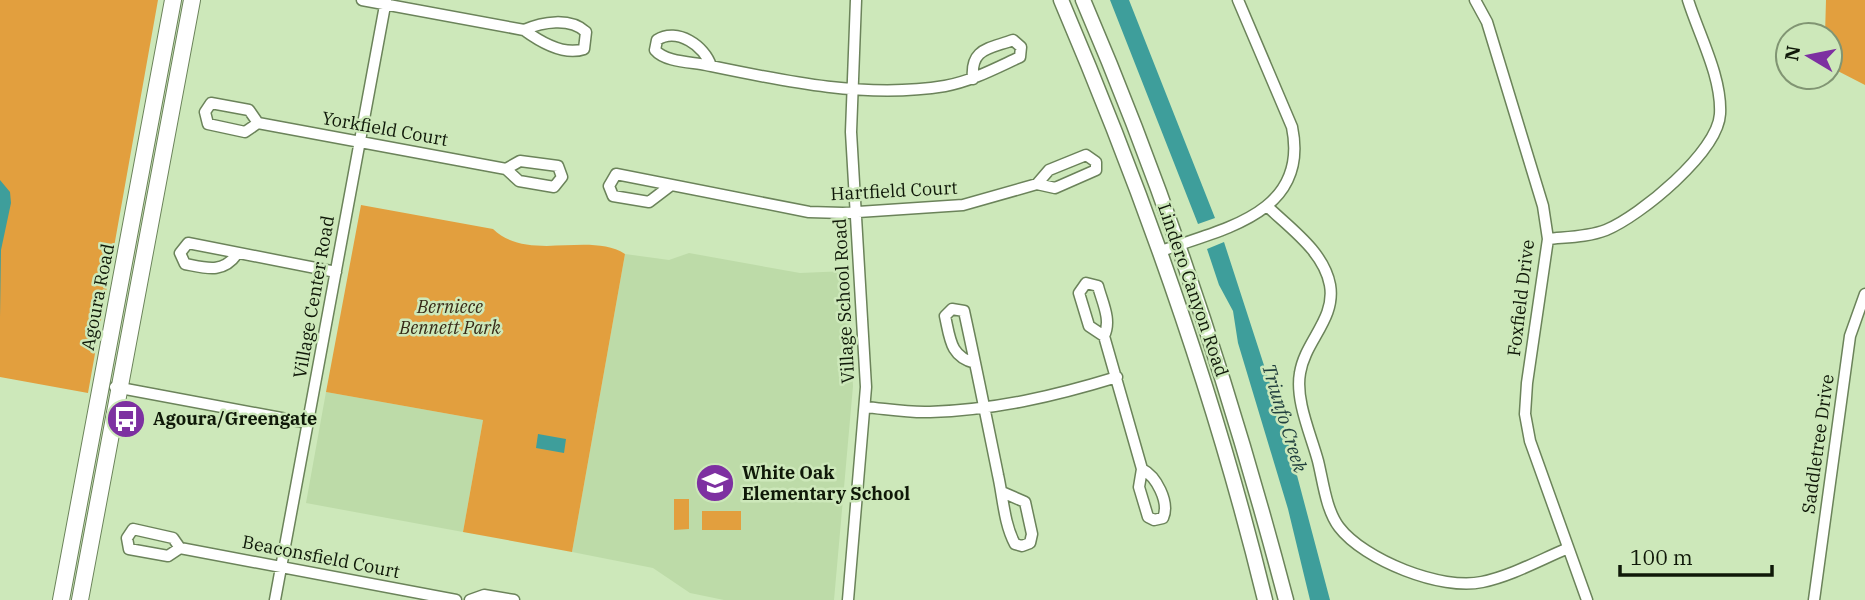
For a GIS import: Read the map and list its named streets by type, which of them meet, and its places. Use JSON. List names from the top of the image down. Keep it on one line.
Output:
{"streets":{"main road":["Agoura Road"],"street":["Yorkfield Court","Hartfield Court","Lindero Canyon Road","Village Center Road","Foxfield Drive","Village School Road","Saddletree Drive","Beaconsfield Court"]},"crossings":[["Yorkfield Court","Village Center Road"],["Hartfield Court","Village School Road"],["Village Center Road","Beaconsfield Court"]],"water":["Triunfo Creek"],"parks":["Berniece Bennett Park"],"places":{"bus stop":["Agoura/Greengate"],"school or university":["White Oak Elementary School"]},"scale_bar":"100 m","north":"left"}
